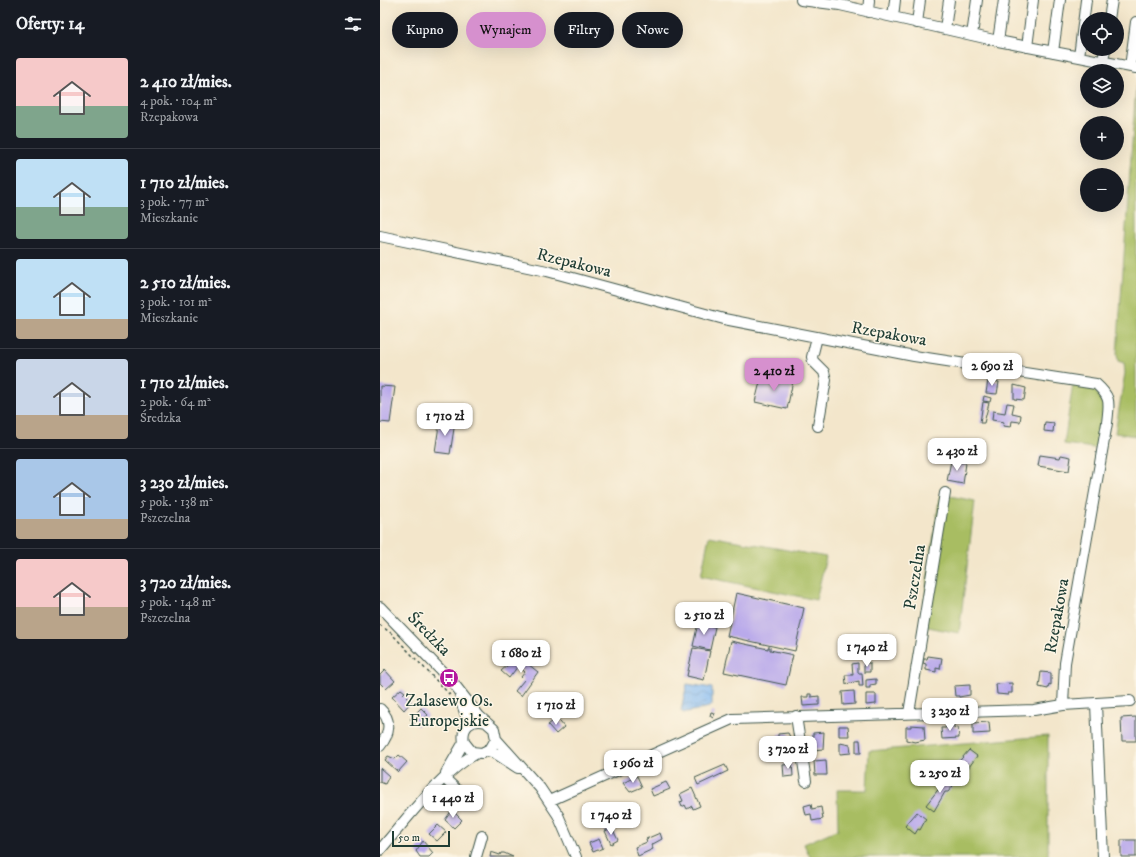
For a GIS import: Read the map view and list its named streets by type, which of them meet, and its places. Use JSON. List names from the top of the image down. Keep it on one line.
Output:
{"streets":{"street":["Rzepakowa","Pszczelna","Średzka"]},"places":{"bus stop":["Zalasewo Os. Europejskie"]},"scale_bar":"50 m","page":{"heading":"Oferty: 14","map_buttons":["+","−"],"chip":["Kupno","Wynajem","Filtry","Nowe"],"list":[{"name":"2 410 zł/mies.","note":"4 pok. · 104 m² · Rzepakowa"},{"name":"1 710 zł/mies.","note":"3 pok. · 77 m² · Mieszkanie"},{"name":"2 510 zł/mies.","note":"3 pok. · 101 m² · Mieszkanie"},{"name":"1 710 zł/mies.","note":"2 pok. · 64 m² · Średzka"},{"name":"3 230 zł/mies.","note":"5 pok. · 138 m² · Pszczelna"},{"name":"3 720 zł/mies.","note":"5 pok. · 148 m² · Pszczelna"}],"price":["2 690 zł","2 410 zł","1 710 zł","2 430 zł","2 510 zł","1 740 zł","1 680 zł","1 710 zł","3 230 zł","3 720 zł","1 960 zł","2 250 zł","1 440 zł","1 740 zł"],"scale":"50 m"}}
